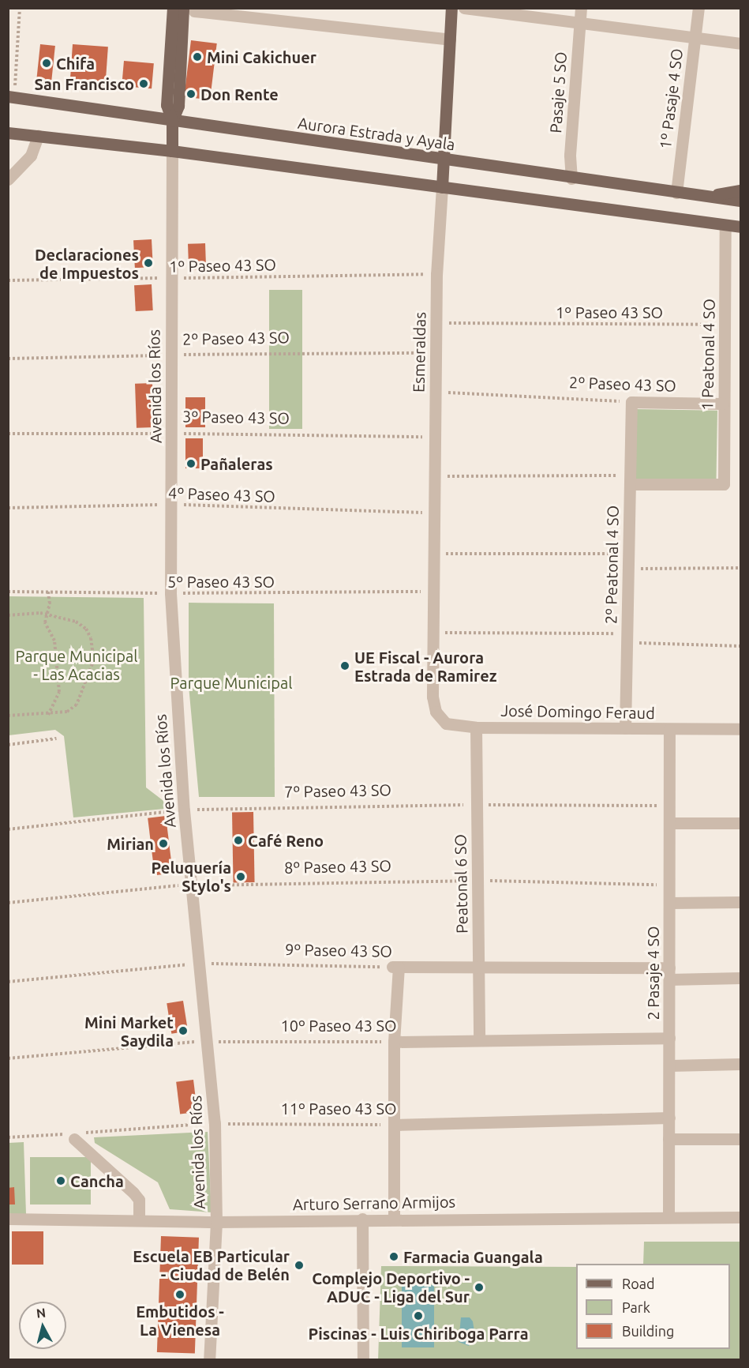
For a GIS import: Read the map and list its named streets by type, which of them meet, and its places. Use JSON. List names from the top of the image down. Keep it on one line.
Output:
{"streets":{"main road":["Aurora Estrada y Ayala","Esmeraldas","Avenida los Ríos"],"street":["Pasaje 5 SO","1º Pasaje 4 SO","2º Paseo 43 SO","1 Peatonal 4 SO","2º Peatonal 4 SO","José Domingo Feraud","Peatonal 6 SO","9º Paseo 43 SO","2 Pasaje 4 SO","10º Paseo 43 SO","11º Paseo 43 SO","Arturo Serrano Armijos"],"path":["1º Paseo 43 SO","3º Paseo 43 SO","4º Paseo 43 SO","5º Paseo 43 SO","7º Paseo 43 SO","8º Paseo 43 SO"]},"crossings":[["Pasaje 5 SO","Aurora Estrada y Ayala"],["1º Pasaje 4 SO","Aurora Estrada y Ayala"],["Aurora Estrada y Ayala","Esmeraldas"],["Aurora Estrada y Ayala","Avenida los Ríos"],["1º Paseo 43 SO","Esmeraldas"],["1º Paseo 43 SO","1 Peatonal 4 SO"],["1º Paseo 43 SO","Avenida los Ríos"],["2º Paseo 43 SO","Esmeraldas"],["2º Paseo 43 SO","1 Peatonal 4 SO"],["2º Paseo 43 SO","Avenida los Ríos"],["2º Paseo 43 SO","2º Peatonal 4 SO"],["Esmeraldas","3º Paseo 43 SO"],["Esmeraldas","4º Paseo 43 SO"],["Esmeraldas","5º Paseo 43 SO"],["Esmeraldas","José Domingo Feraud"],["1 Peatonal 4 SO","2º Peatonal 4 SO"],["Avenida los Ríos","3º Paseo 43 SO"],["Avenida los Ríos","4º Paseo 43 SO"],["Avenida los Ríos","5º Paseo 43 SO"],["Avenida los Ríos","7º Paseo 43 SO"],["Avenida los Ríos","8º Paseo 43 SO"],["Avenida los Ríos","9º Paseo 43 SO"],["Avenida los Ríos","10º Paseo 43 SO"],["Avenida los Ríos","11º Paseo 43 SO"],["Avenida los Ríos","Arturo Serrano Armijos"],["2º Peatonal 4 SO","José Domingo Feraud"],["José Domingo Feraud","Peatonal 6 SO"],["José Domingo Feraud","2 Pasaje 4 SO"],["7º Paseo 43 SO","Peatonal 6 SO"],["7º Paseo 43 SO","2 Pasaje 4 SO"],["8º Paseo 43 SO","Peatonal 6 SO"],["8º Paseo 43 SO","2 Pasaje 4 SO"],["Peatonal 6 SO","9º Paseo 43 SO"],["Peatonal 6 SO","10º Paseo 43 SO"],["9º Paseo 43 SO","2 Pasaje 4 SO"],["2 Pasaje 4 SO","10º Paseo 43 SO"],["2 Pasaje 4 SO","11º Paseo 43 SO"],["2 Pasaje 4 SO","Arturo Serrano Armijos"]],"parks":["Parque Municipal - Las Acacias","Parque Municipal"],"places":["Mini Cakichuer","Chifa","San Francisco","Don Rente","Declaraciones de Impuestos","Pañaleras","UE Fiscal - Aurora Estrada de Ramirez","Café Reno","Mirian","Peluquería Stylo's","Mini Market Saydila","Cancha","Farmacia Guangala","Escuela EB Particular - Ciudad de Belén","Complejo Deportivo - ADUC - Liga del Sur","Embutidos - La Vienesa","Piscinas - Luis Chiriboga Parra"],"legend":["Road","Park","Building"],"north":"top"}
